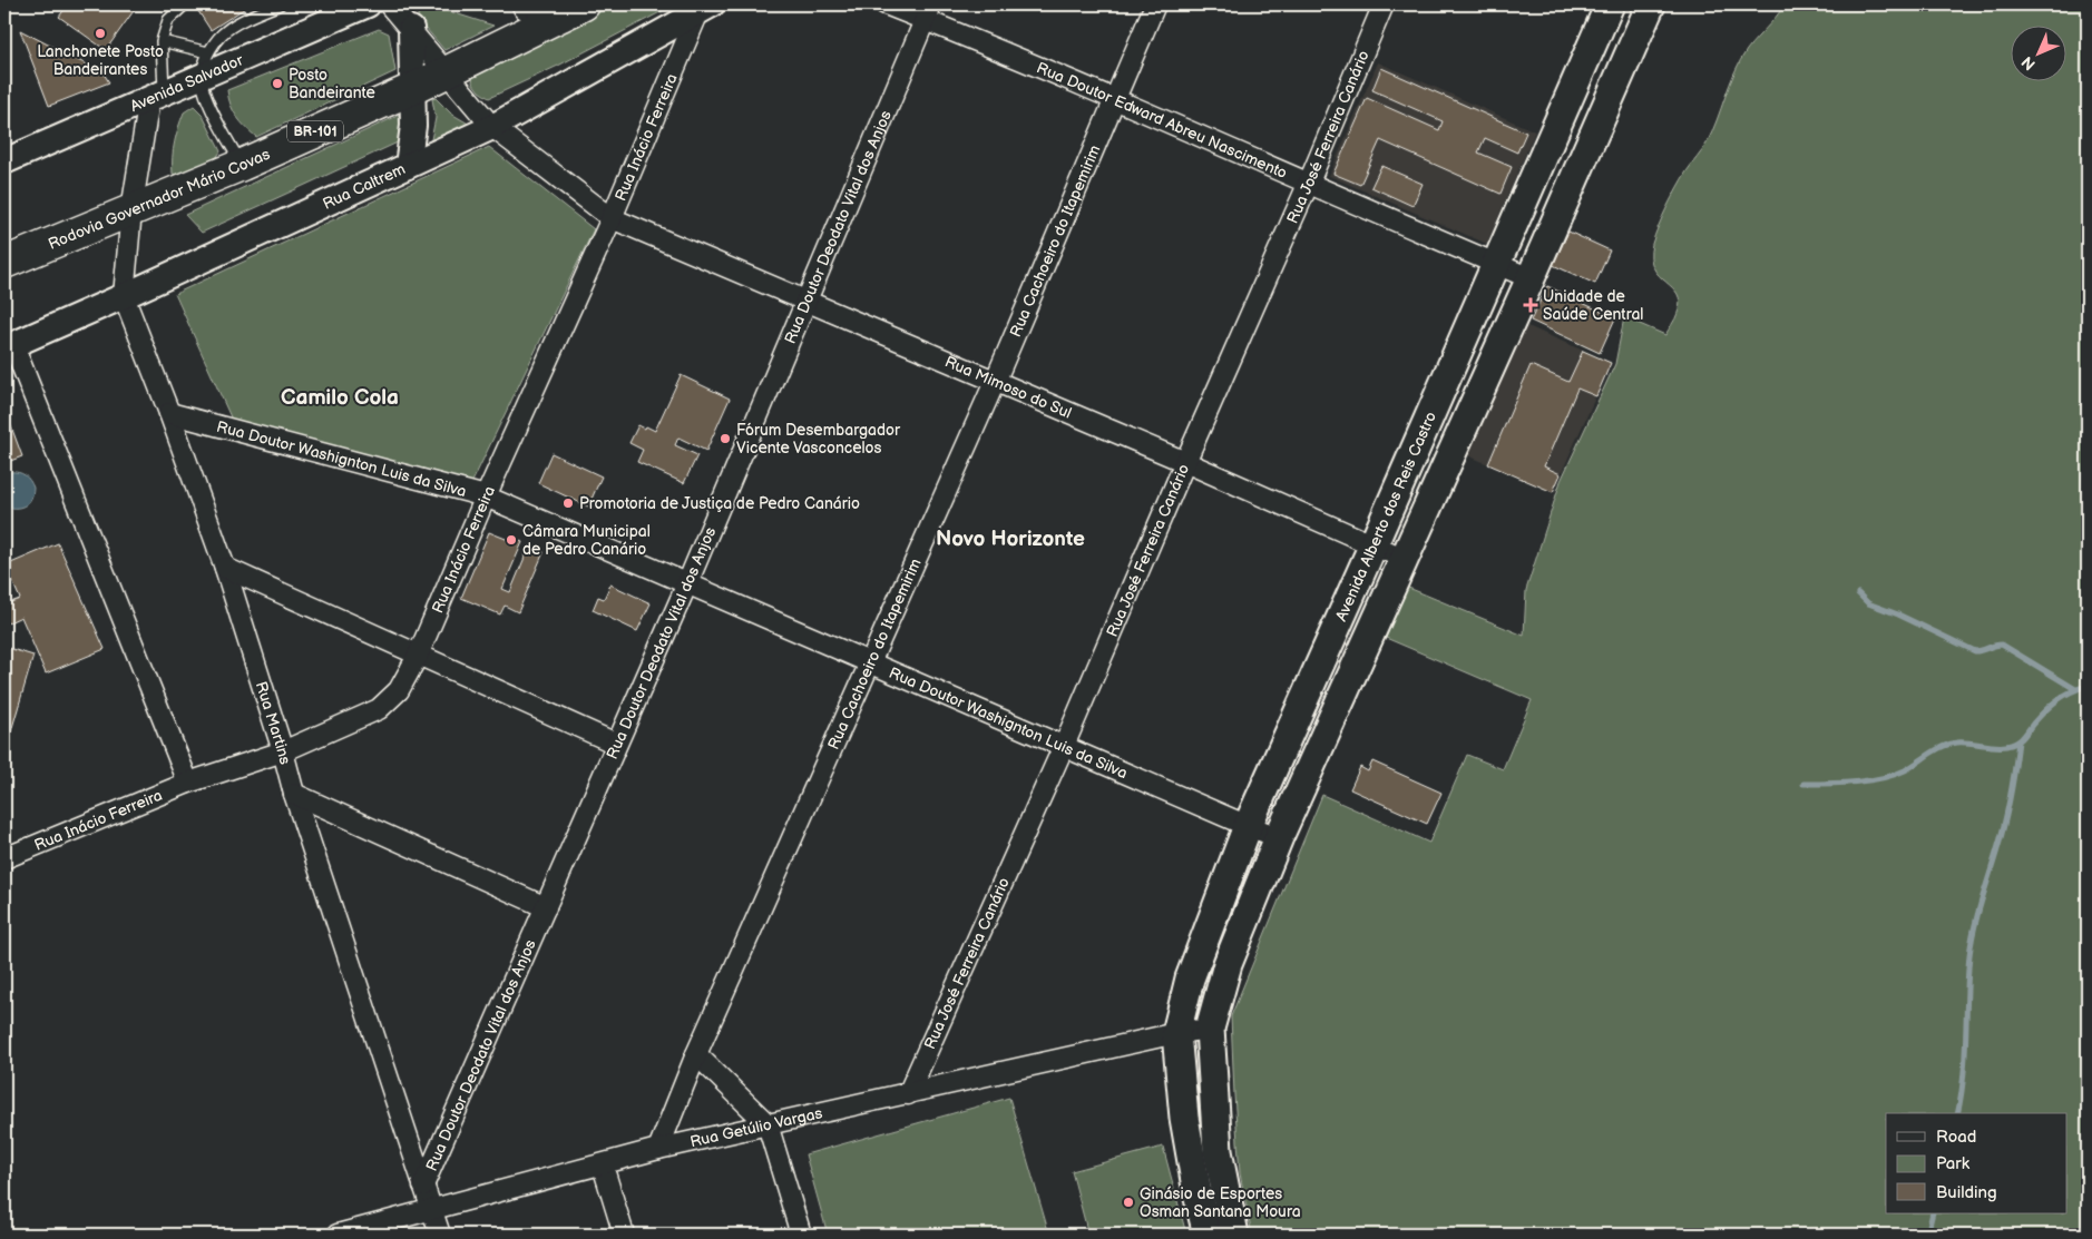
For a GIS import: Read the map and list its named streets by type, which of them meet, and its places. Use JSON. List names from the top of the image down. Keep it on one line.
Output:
{"streets":{"highway":["BR-101","Rodovia Governador Mário Covas"],"main road":["Avenida Alberto dos Reis Castro"],"street":["Avenida Salvador","Rua Doutor Edward Abreu Nascimento","Rua José Ferreira Canário","Rua Inácio Ferreira","Rua Caltrem","Rua Doutor Deodato Vital dos Anjos","Rua Cachoeiro do Itapemirim","Rua Mimoso do Sul","Rua Doutor Washignton Luis da Silva","Rua Martins","Rua Getúlio Vargas"]},"crossings":[["Avenida Salvador","Rua Martins"],["Rua Doutor Edward Abreu Nascimento","Rua José Ferreira Canário"],["Rua Doutor Edward Abreu Nascimento","Rua Doutor Deodato Vital dos Anjos"],["Rua Doutor Edward Abreu Nascimento","Rua Cachoeiro do Itapemirim"],["Rua Doutor Edward Abreu Nascimento","Avenida Alberto dos Reis Castro"],["Rua José Ferreira Canário","Rua Mimoso do Sul"],["Rua José Ferreira Canário","Rua Doutor Washignton Luis da Silva"],["Rua José Ferreira Canário","Rua Getúlio Vargas"],["Rua Inácio Ferreira","Rua Caltrem"],["Rua Inácio Ferreira","Rua Mimoso do Sul"],["Rua Inácio Ferreira","Rua Doutor Washignton Luis da Silva"],["Rua Inácio Ferreira","Rua Martins"],["Rua Caltrem","Rua Mimoso do Sul"],["Rua Caltrem","Rua Martins"],["Rodovia Governador Mário Covas","Rua Mimoso do Sul"],["Rodovia Governador Mário Covas","Rua Martins"],["Rua Doutor Deodato Vital dos Anjos","Rua Mimoso do Sul"],["Rua Doutor Deodato Vital dos Anjos","Rua Doutor Washignton Luis da Silva"],["Rua Doutor Deodato Vital dos Anjos","Rua Martins"],["Rua Cachoeiro do Itapemirim","Rua Mimoso do Sul"],["Rua Cachoeiro do Itapemirim","Rua Doutor Washignton Luis da Silva"],["Rua Cachoeiro do Itapemirim","Rua Getúlio Vargas"],["Rua Mimoso do Sul","Avenida Alberto dos Reis Castro"],["Rua Doutor Washignton Luis da Silva","Avenida Alberto dos Reis Castro"],["Rua Doutor Washignton Luis da Silva","Rua Martins"],["Avenida Alberto dos Reis Castro","Rua Getúlio Vargas"],["Rua Martins","Rua Getúlio Vargas"]],"districts":["Camilo Cola","Novo Horizonte"],"places":{"other":["Lanchonete Posto Bandeirantes","Posto Bandeirante","Fórum Desembargador Vicente Vasconcelos","Promotoria de Justiça de Pedro Canário","Câmara Municipal de Pedro Canário","Ginásio de Esportes Osman Santana Moura"],"health":["Unidade de Saúde Central"]},"legend":["Road","Park","Building"],"north":"bottom left"}
